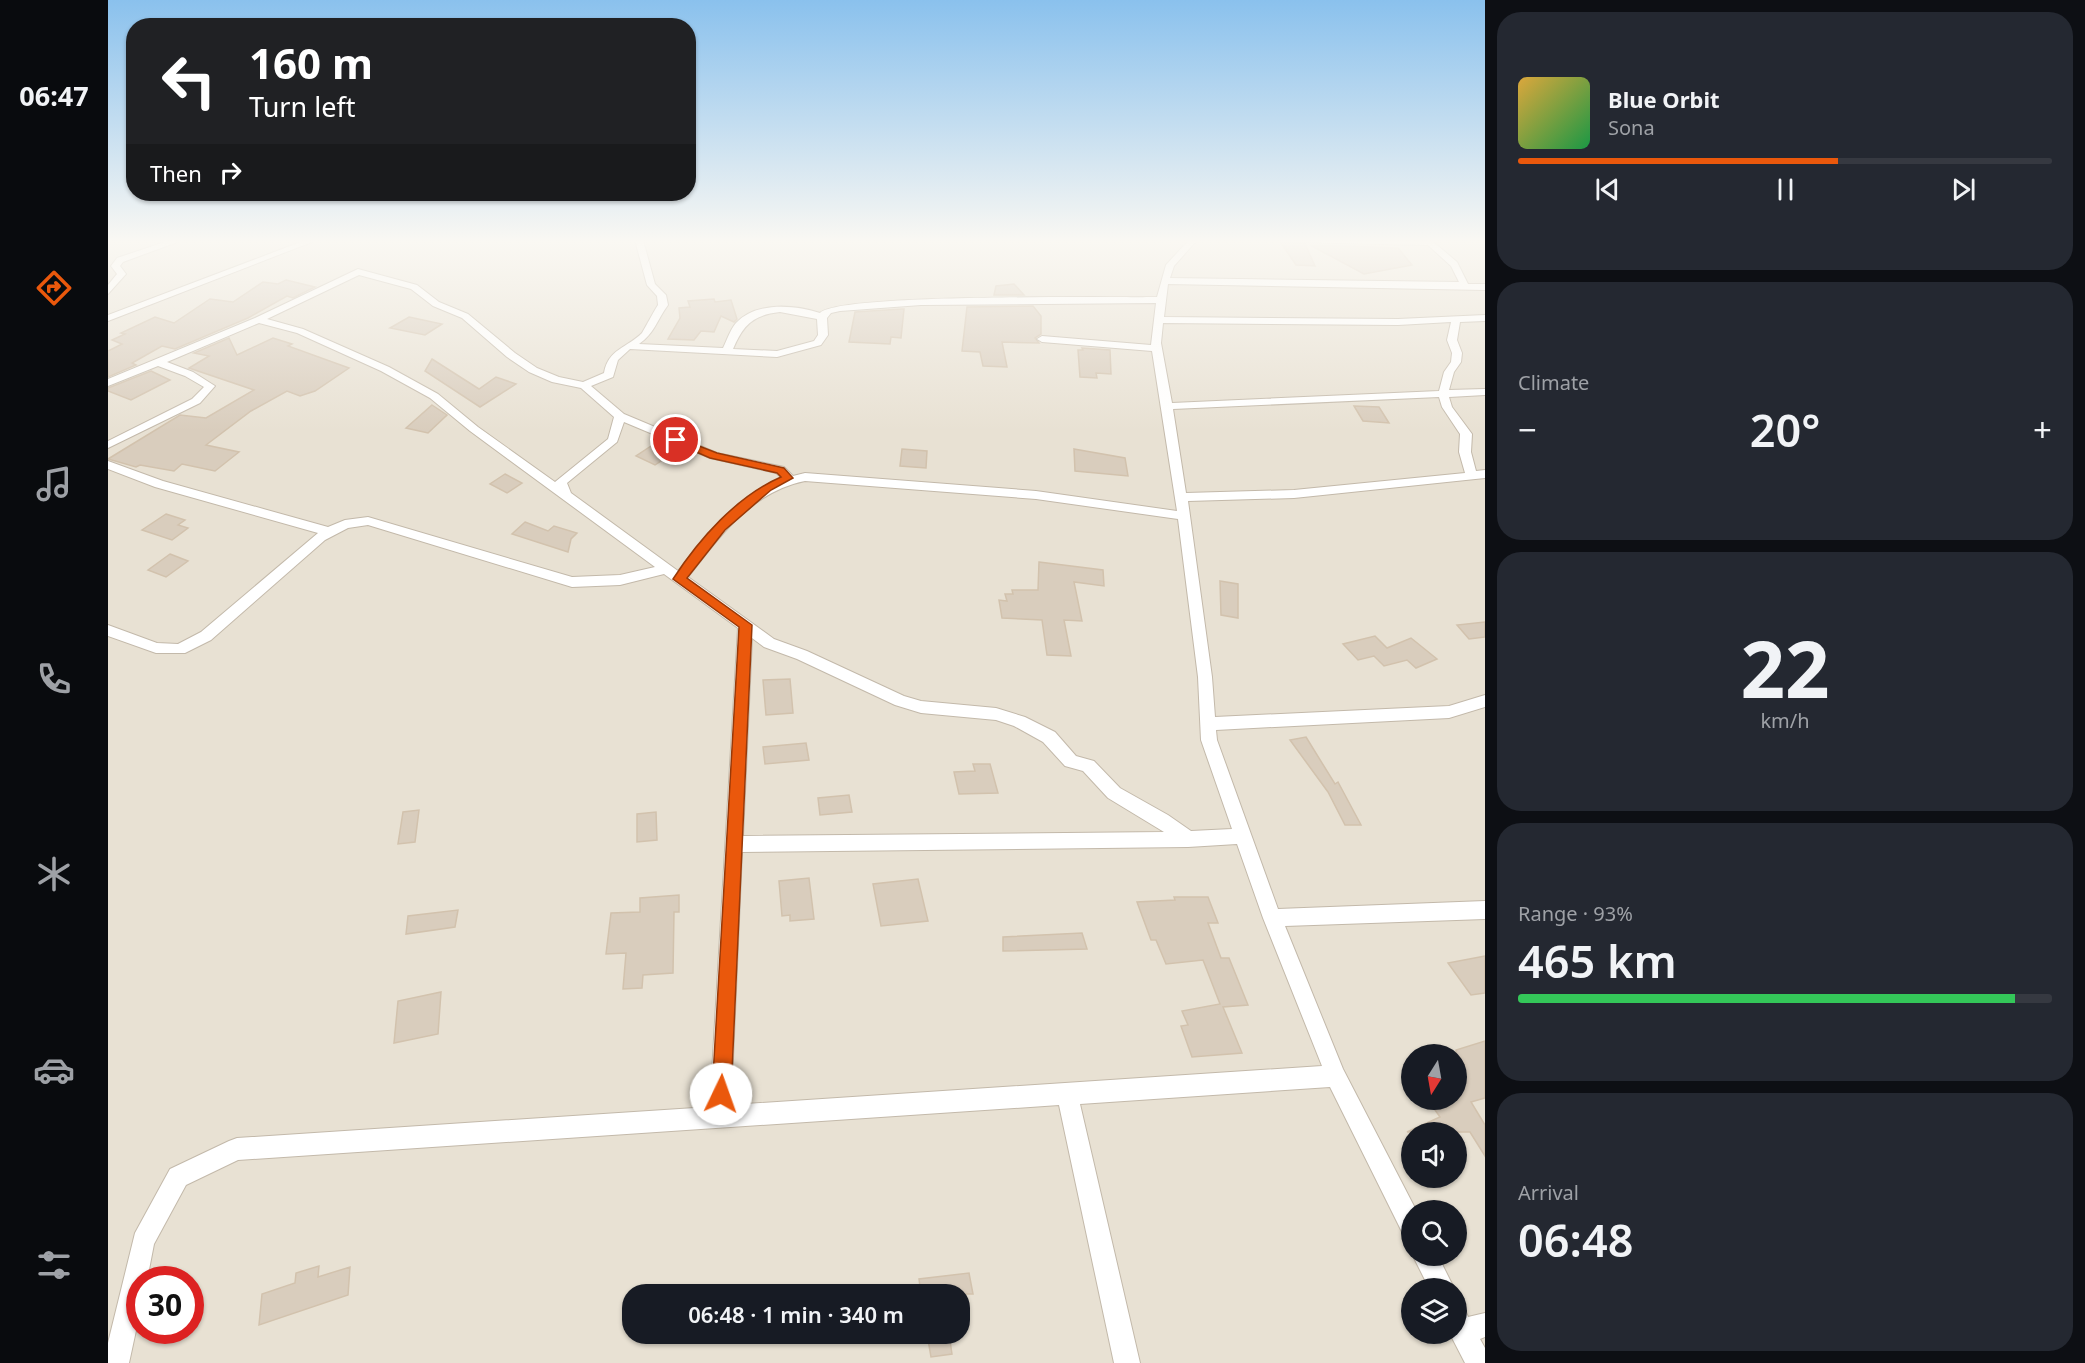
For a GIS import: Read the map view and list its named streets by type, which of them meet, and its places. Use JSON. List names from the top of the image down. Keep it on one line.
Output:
{"north":"bottom","page":{"tabs":"06:47","turn":["160 m","Turn left"],"song":["Blue Orbit","Sona"],"then":"Then","tile":["Climate",["22","km/h"],["Range · 93%","465 km"],["Arrival","06:48"]],"heat":["−","20°","+"],"limit":"30","trip":"06:48 · 1 min · 340 m"}}
